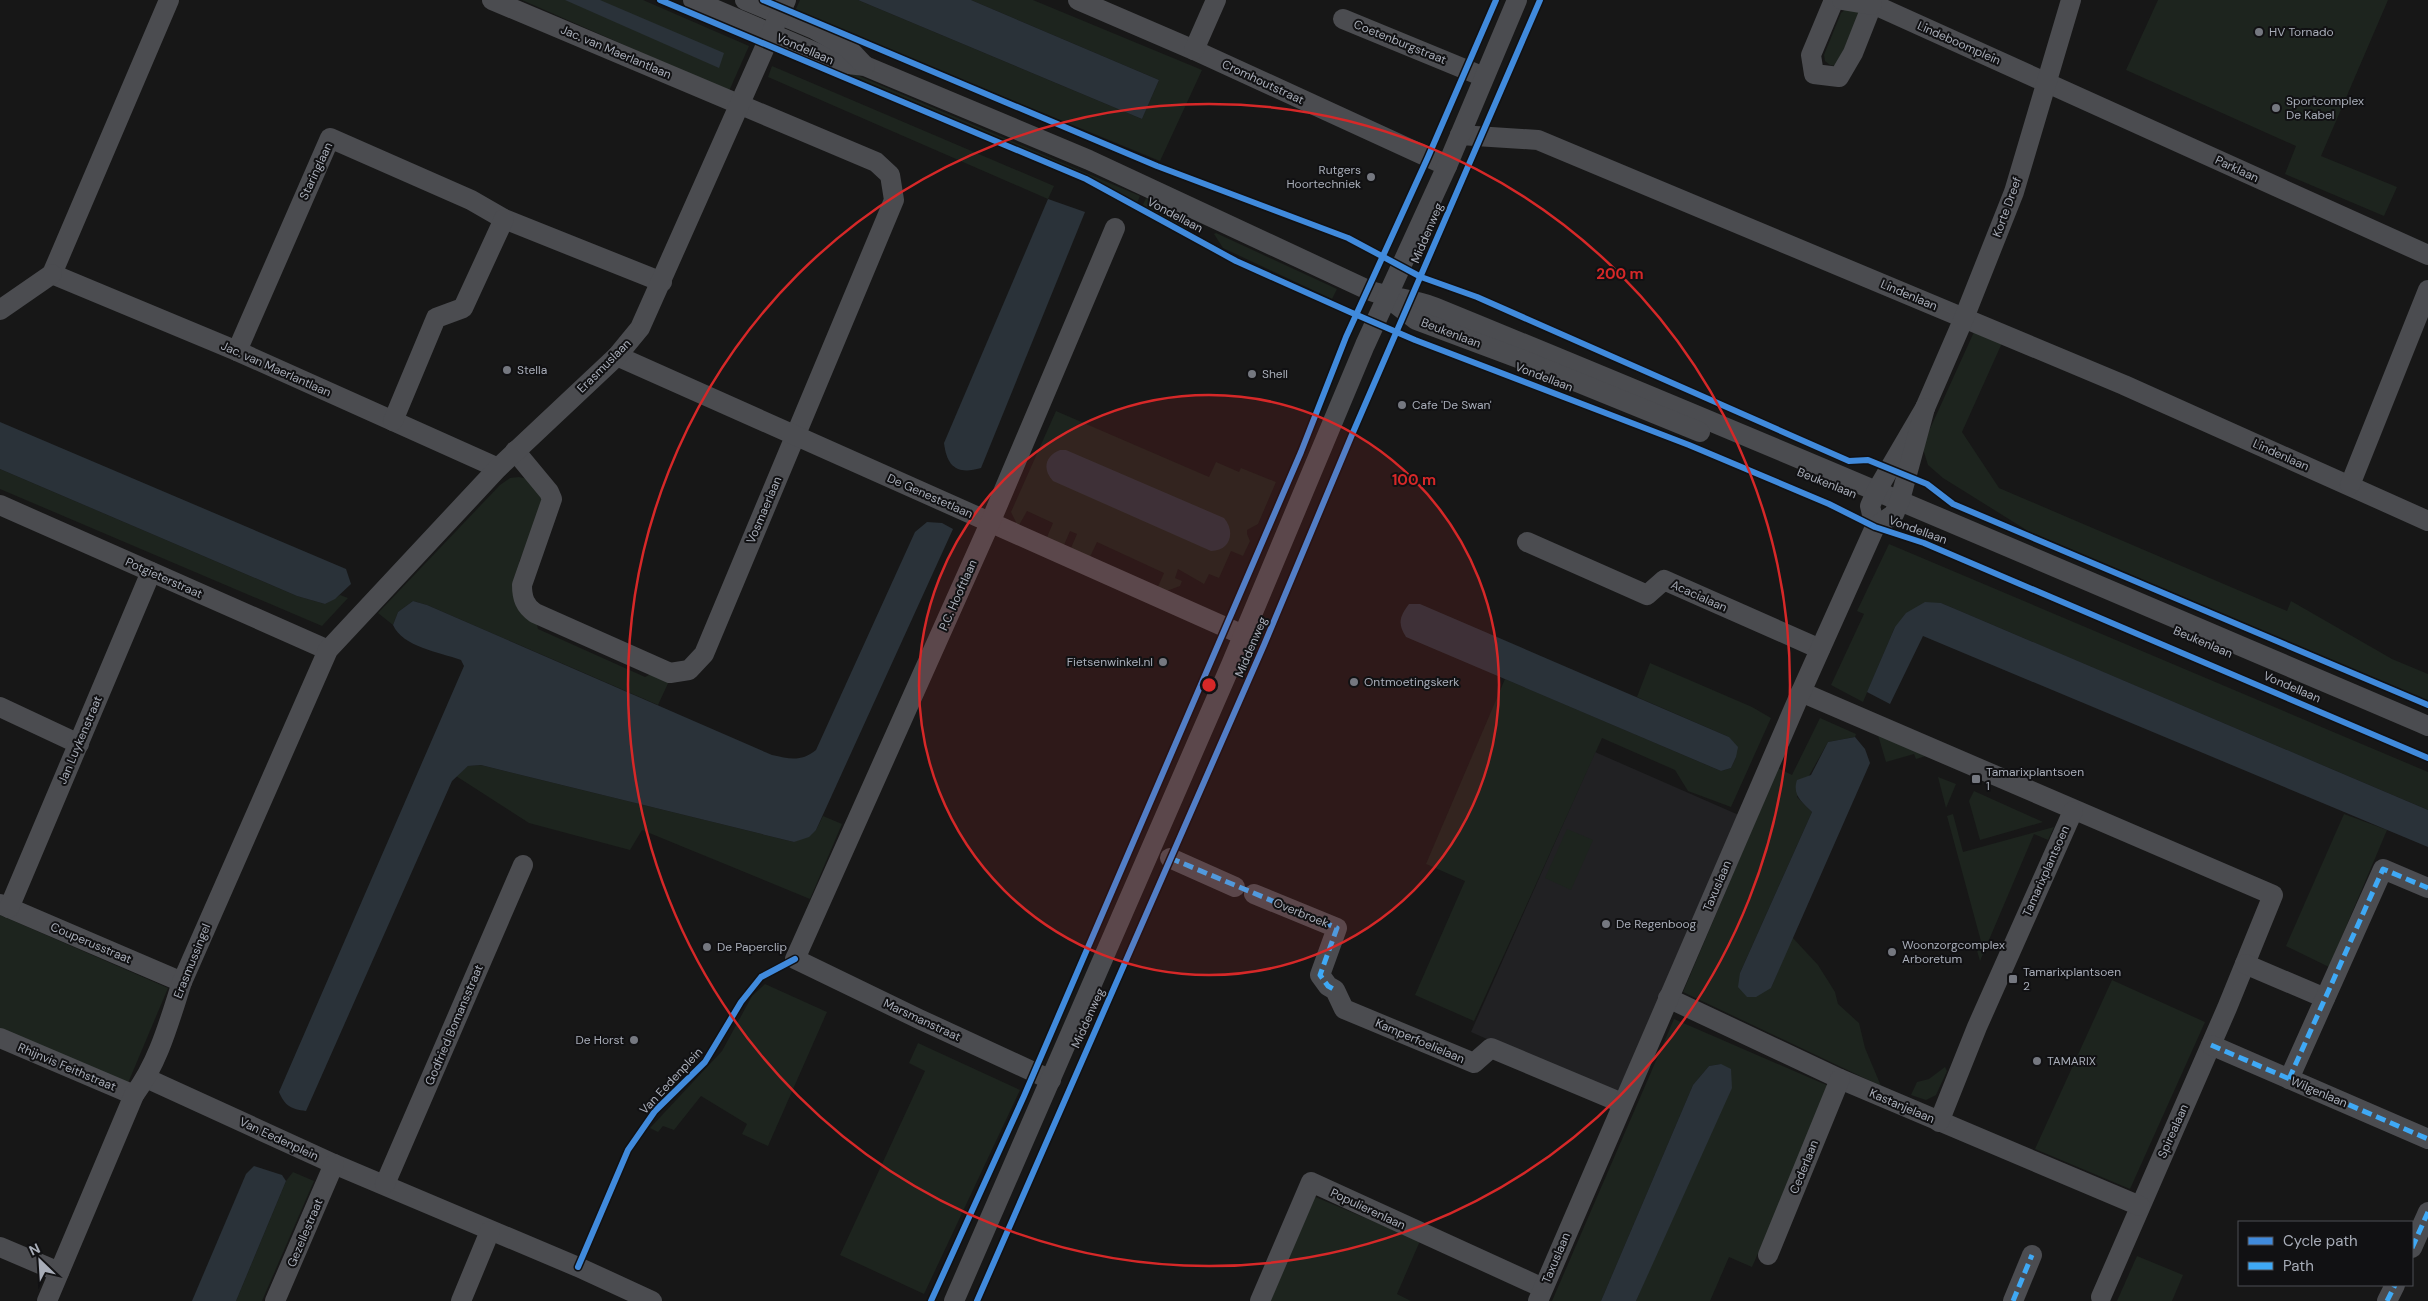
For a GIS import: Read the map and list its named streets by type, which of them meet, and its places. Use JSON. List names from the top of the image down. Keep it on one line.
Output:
{"streets":{"street":["Coetenburgstraat","Lindeboomplein","Vondellaan","Jac. van Maerlantlaan","Cromhoutstraat","Parklaan","Staringlaan","Korte Dreef","Middenweg","Lindenlaan","Beukenlaan","Erasmuslaan","De Genestetlaan","Vosmaerlaan","Potgieterstraat","P.C. Hooftlaan","Acacialaan","Jan Luykenstraat","Tamarixplantsoen","Taxuslaan","Overbroek","Couperusstraat","Erasmussingel","Marsmanstraat","Godfried Bomansstraat","Kamperfoelielaan","Rhijnvis Feithstraat","Van Eedenplein","Wilgenlaan","Kastanjelaan","Spirealaan","Cederlaan","Populierenlaan","Gezellestraat"]},"crossings":[["Coetenburgstraat","Middenweg"],["Lindeboomplein","Parklaan"],["Lindeboomplein","Korte Dreef"],["Vondellaan","Middenweg"],["Vondellaan","Beukenlaan"],["Vondellaan","Erasmuslaan"],["Jac. van Maerlantlaan","Staringlaan"],["Jac. van Maerlantlaan","Erasmuslaan"],["Jac. van Maerlantlaan","Vosmaerlaan"],["Cromhoutstraat","Middenweg"],["Parklaan","Korte Dreef"],["Staringlaan","Erasmuslaan"],["Korte Dreef","Lindenlaan"],["Korte Dreef","Beukenlaan"],["Korte Dreef","Taxuslaan"],["Middenweg","Lindenlaan"],["Middenweg","Beukenlaan"],["Middenweg","De Genestetlaan"],["Middenweg","Marsmanstraat"],["Beukenlaan","Taxuslaan"],["Erasmuslaan","De Genestetlaan"],["Erasmuslaan","Vosmaerlaan"],["Erasmuslaan","Potgieterstraat"],["Erasmuslaan","Erasmussingel"],["De Genestetlaan","Vosmaerlaan"],["De Genestetlaan","P.C. Hooftlaan"],["Potgieterstraat","Jan Luykenstraat"],["Potgieterstraat","Erasmussingel"],["P.C. Hooftlaan","Marsmanstraat"],["Acacialaan","Taxuslaan"],["Jan Luykenstraat","Couperusstraat"],["Tamarixplantsoen","Taxuslaan"],["Tamarixplantsoen","Kastanjelaan"],["Tamarixplantsoen","Spirealaan"],["Taxuslaan","Kamperfoelielaan"],["Taxuslaan","Kastanjelaan"],["Taxuslaan","Populierenlaan"],["Overbroek","Kamperfoelielaan"],["Couperusstraat","Erasmussingel"],["Erasmussingel","Rhijnvis Feithstraat"],["Erasmussingel","Van Eedenplein"],["Godfried Bomansstraat","Van Eedenplein"],["Van Eedenplein","Gezellestraat"],["Wilgenlaan","Spirealaan"],["Kastanjelaan","Spirealaan"],["Kastanjelaan","Cederlaan"]],"places":{"other":["HV Tornado","Sportcomplex De Kabel","Rutgers Hoortechniek","Stella","Shell","Cafe 'De Swan'","Fietsenwinkel.nl","Ontmoetingskerk","De Regenboog","De Paperclip","Woonzorgcomplex Arboretum","De Horst","TAMARIX"],"transit":["Tamarixplantsoen 1","Tamarixplantsoen 2"]},"legend":["Cycle path","Path"],"north":"top left","rings":["200 m","100 m"]}
